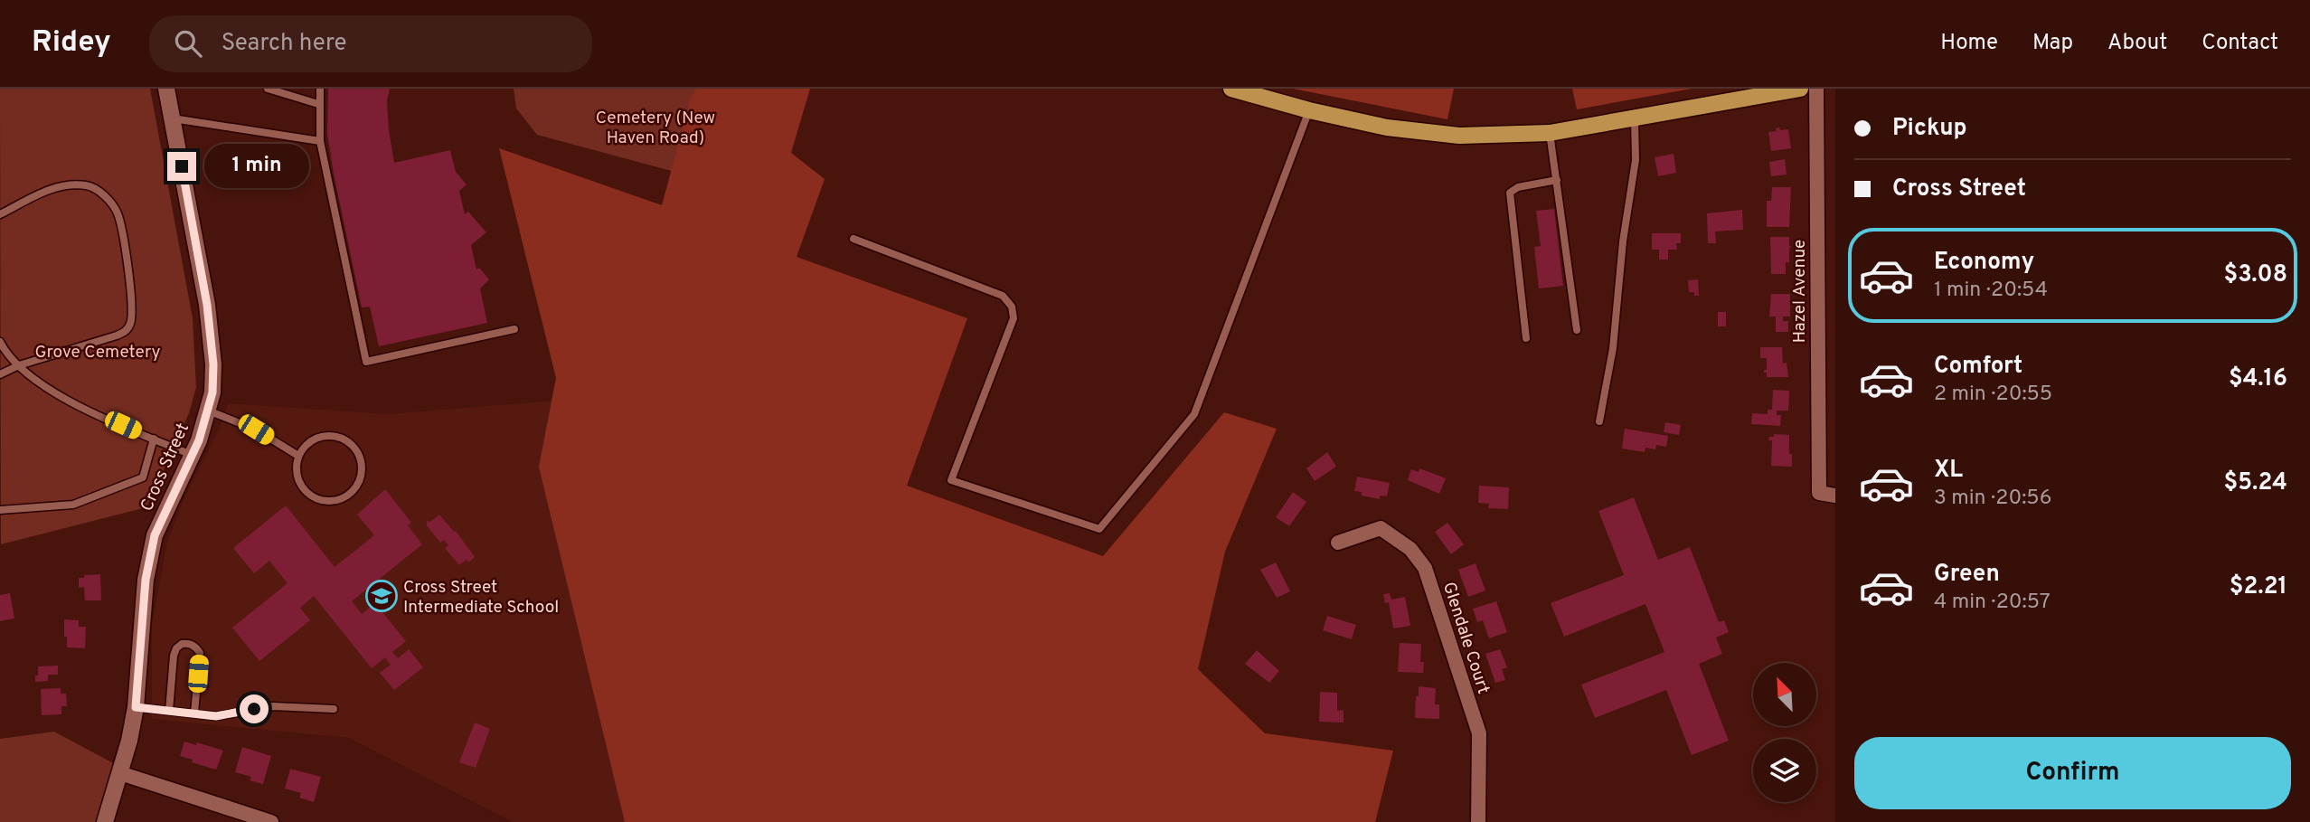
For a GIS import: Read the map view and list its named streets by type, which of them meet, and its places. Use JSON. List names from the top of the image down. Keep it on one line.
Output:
{"streets":{"street":["Hazel Avenue","Cross Street","Glendale Court"]},"parks":["Cemetery (New Haven Road)","Grove Cemetery"],"places":{"school or university":["Cross Street Intermediate School"]},"north":"top left","page":{"header":"Ridey","search":"Search here","nav":["Home","Map","About","Contact"],"banner":["Pickup","Cross Street"],"bubble":"1 min","list":[{"name":"Economy","note":"1 min · 20:54","value":"$3.08"},{"name":"Comfort","note":"2 min · 20:55","value":"$4.16"},{"name":"XL","note":"3 min · 20:56","value":"$5.24"},{"name":"Green","note":"4 min · 20:57","value":"$2.21"}],"buttons":"Confirm"}}
